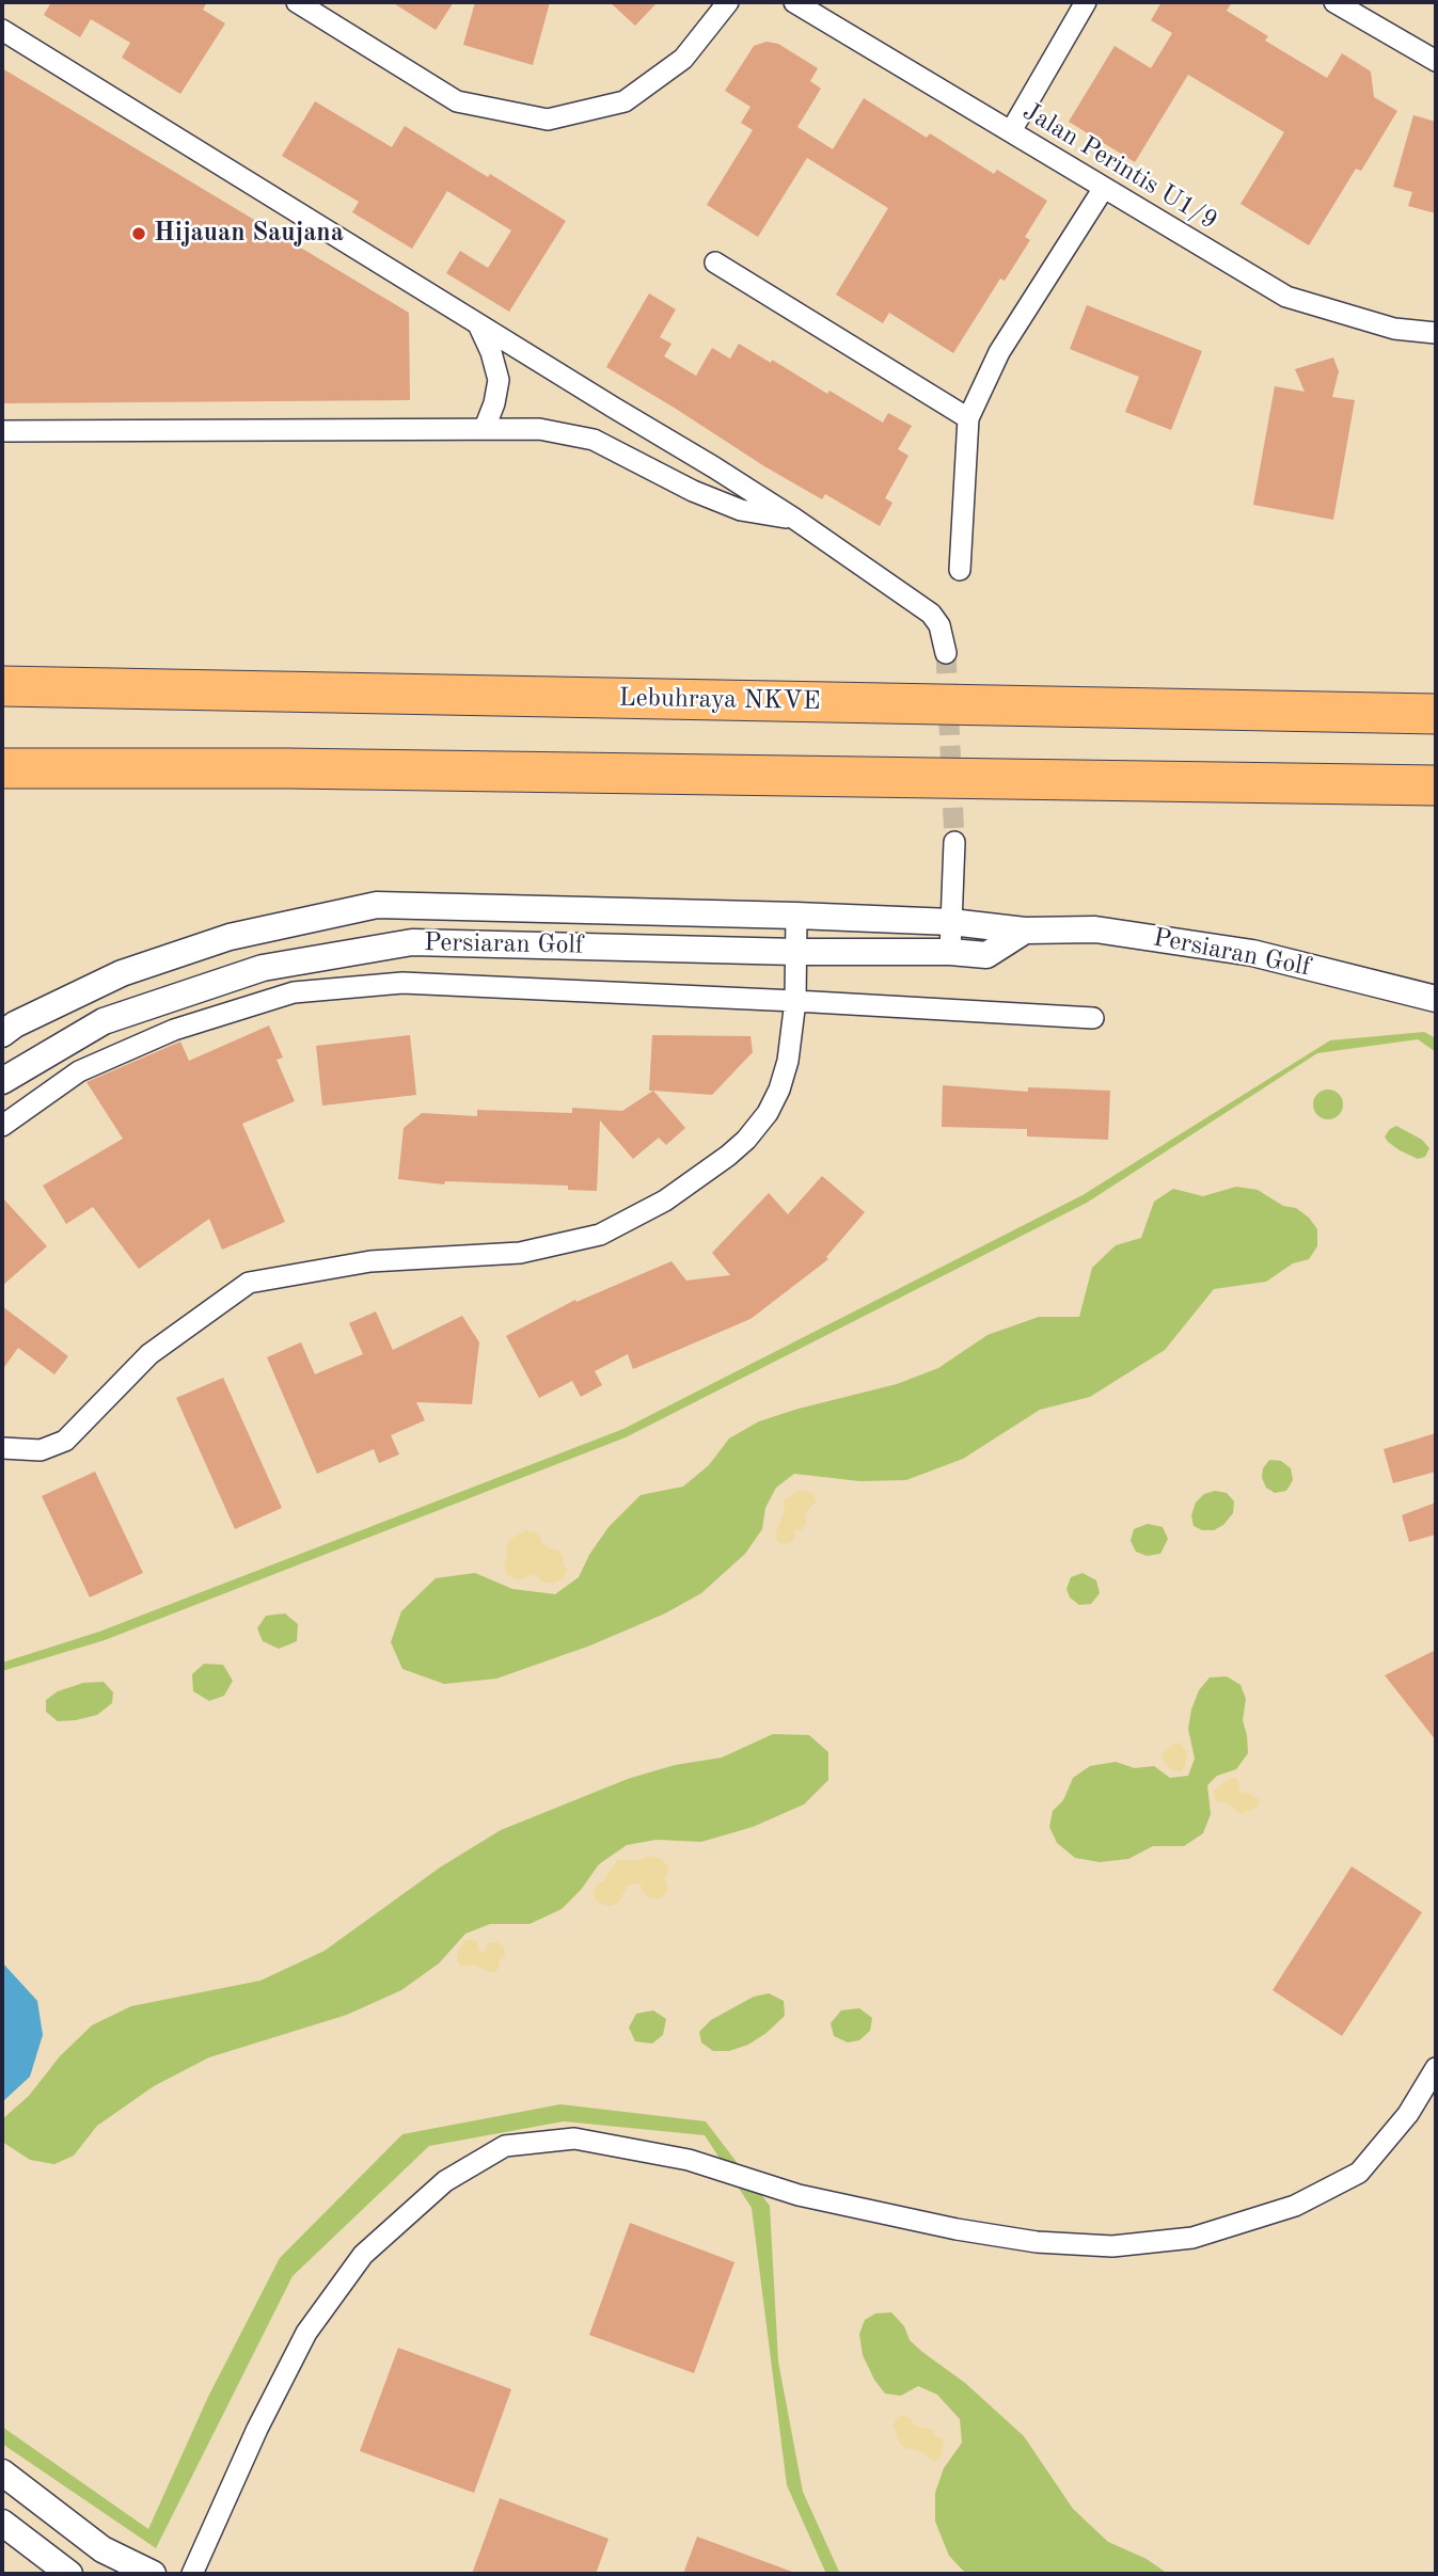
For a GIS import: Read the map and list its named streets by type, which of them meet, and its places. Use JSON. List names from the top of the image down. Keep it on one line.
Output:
{"streets":{"highway":["Lebuhraya NKVE"],"street":["Jalan Perintis U1/9","Persiaran Golf"]},"places":["Hijauan Saujana"]}
